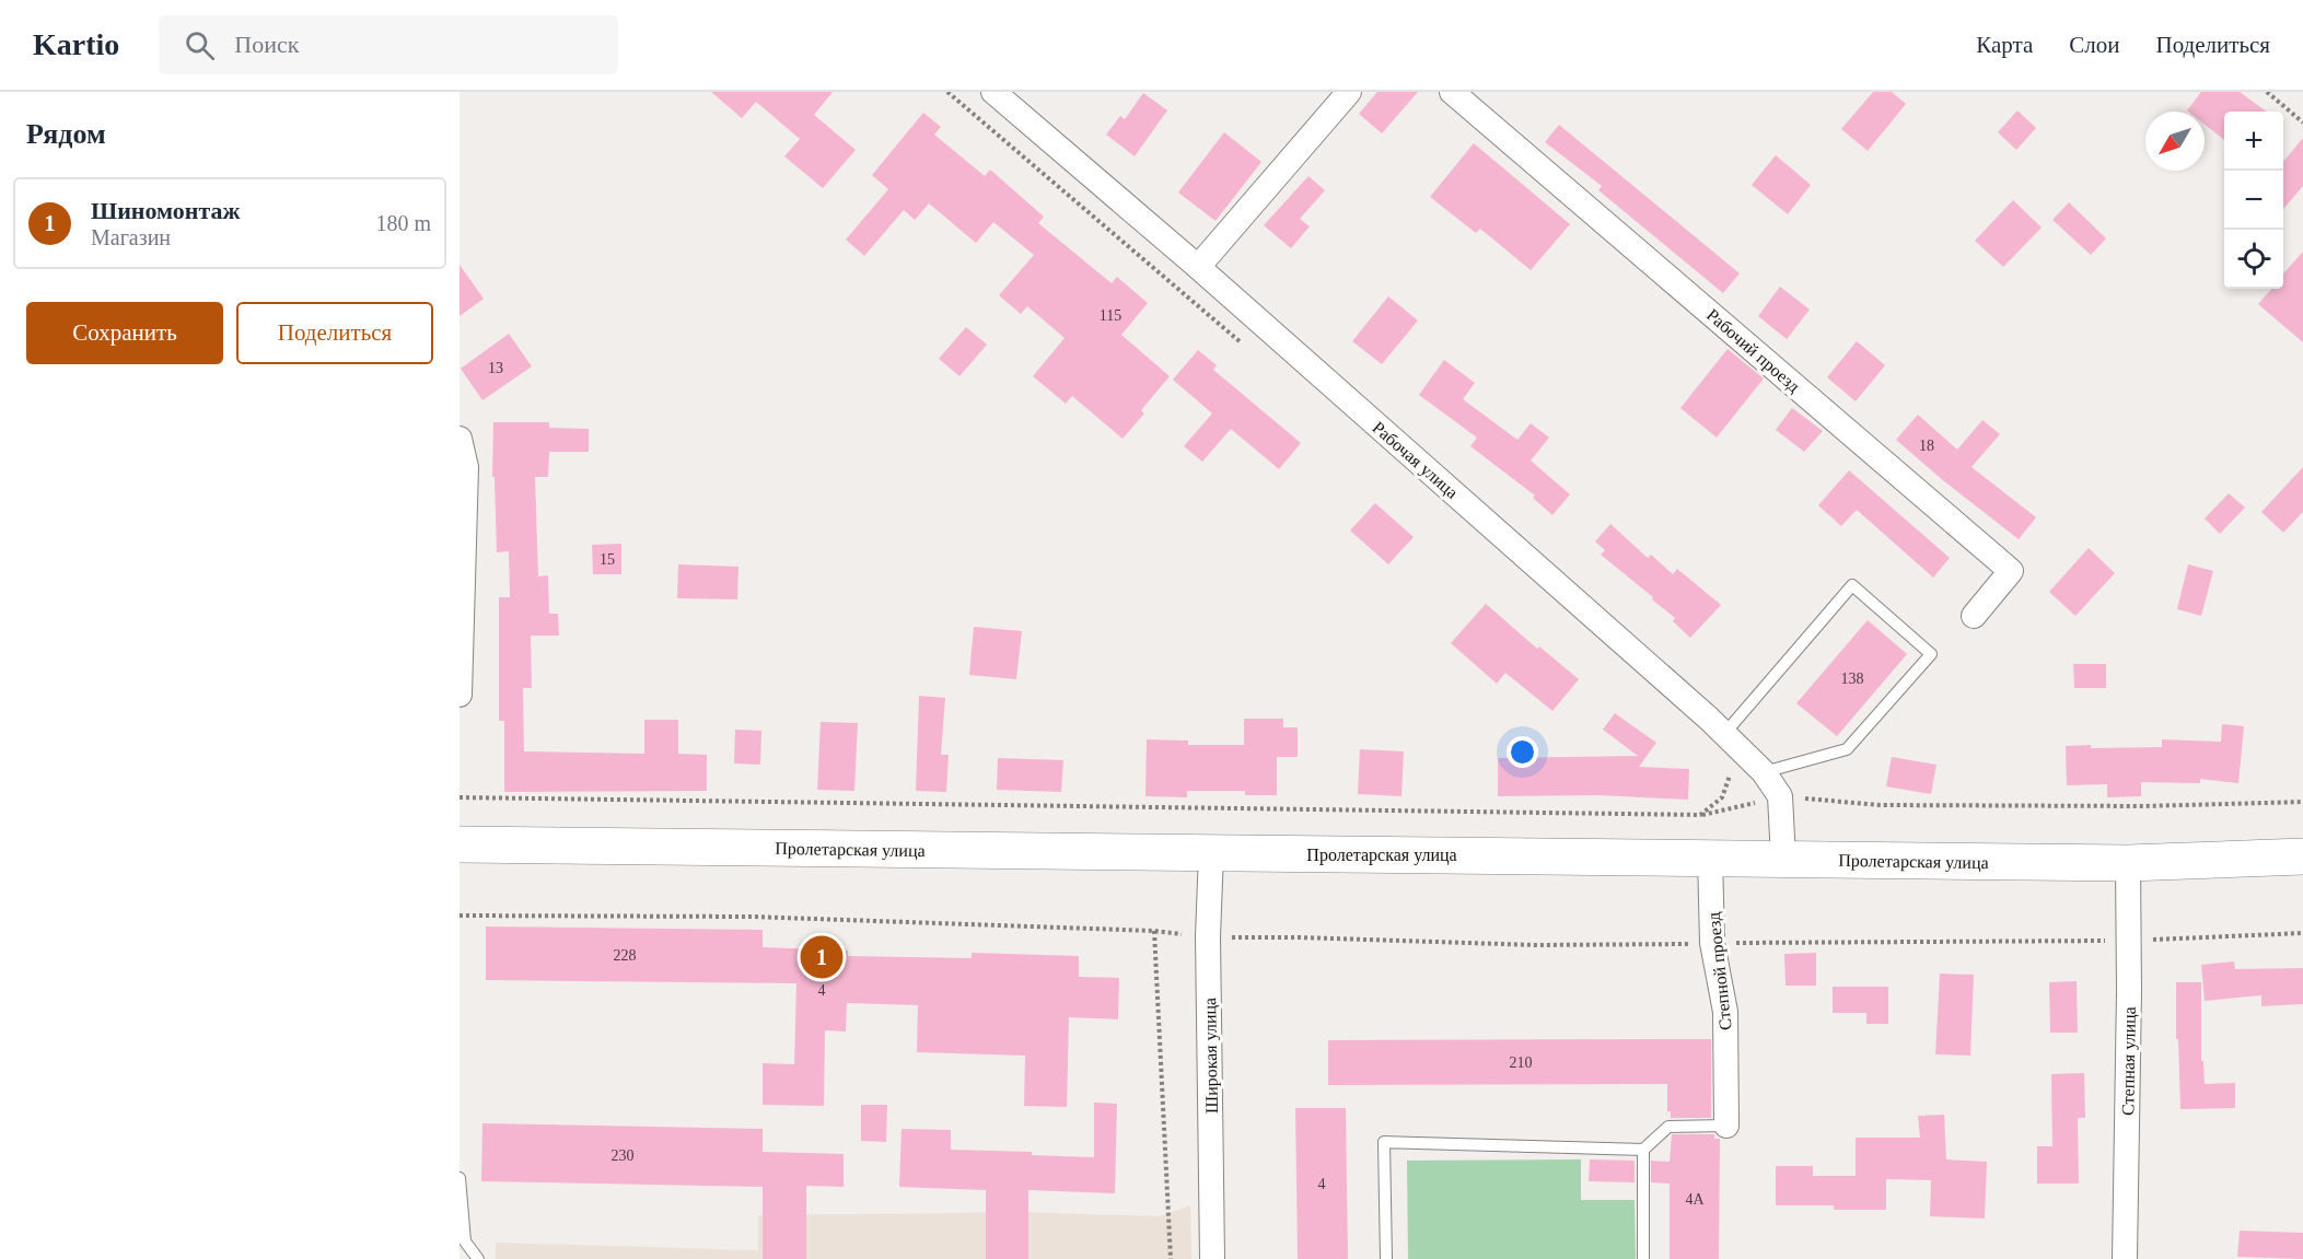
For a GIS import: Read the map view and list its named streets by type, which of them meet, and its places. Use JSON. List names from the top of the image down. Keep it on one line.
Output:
{"streets":{"main road":["Пролетарская улица"],"street":["Рабочий проезд","Рабочая улица","Степной проезд","Широкая улица","Степная улица"]},"crossings":[["Пролетарская улица","Степной проезд"],["Пролетарская улица","Широкая улица"],["Пролетарская улица","Степная улица"]],"house_numbers":["115","13","18","15","138","228","4","210","230","4","4А"],"north":"bottom left","page":{"header":"Kartio","search":"Поиск","nav":["Карта","Слои","Поделиться"],"heading":"Рядом","map_buttons":["+","−"],"list":[{"mark":"1","name":"Шиномонтаж","note":"Магазин","value":"180 m"}],"buttons":["Сохранить","Поделиться"],"pins":"1"}}
